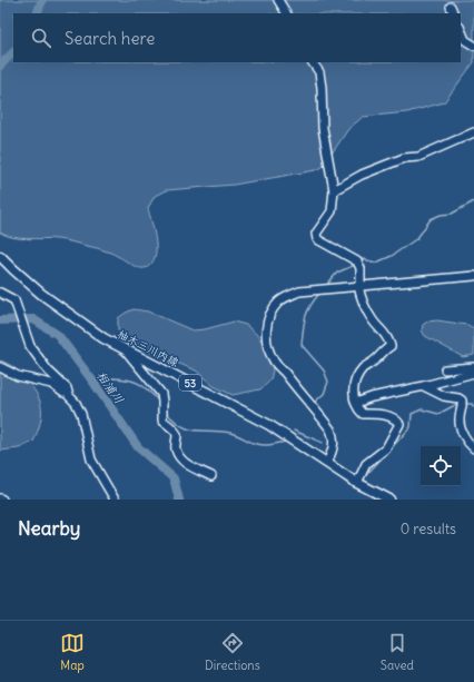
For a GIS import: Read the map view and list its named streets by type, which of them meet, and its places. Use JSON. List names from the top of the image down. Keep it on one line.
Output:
{"streets":{"main road":["柚木三川内線","53"]},"water":["相浦川"],"page":{"search":"Search here","heading":["Nearby","0 results"],"nav":["Map","Directions","Saved"]}}
